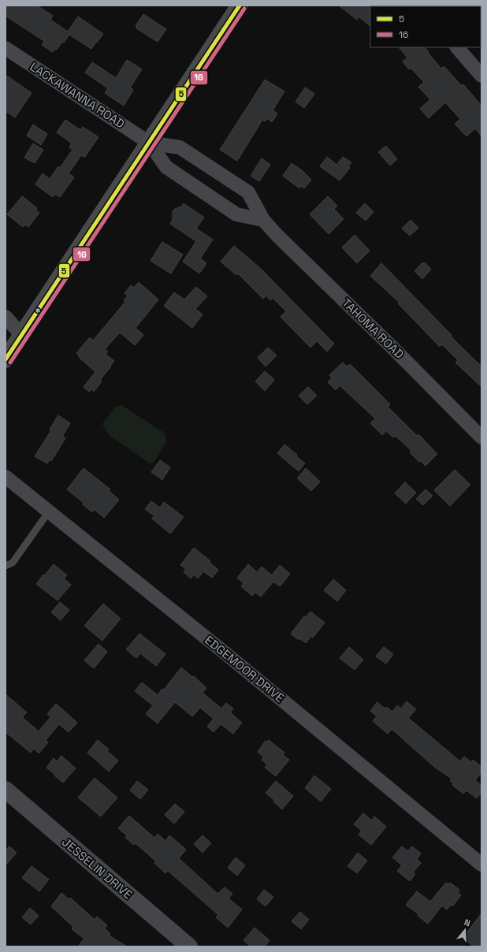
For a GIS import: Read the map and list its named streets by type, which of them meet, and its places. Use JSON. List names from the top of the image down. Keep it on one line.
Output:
{"streets":{"street":["LACKAWANNA ROAD","TAHOMA ROAD","EDGEMOOR DRIVE","JESSELIN DRIVE"]},"crossings":[["LACKAWANNA ROAD","TAHOMA ROAD"]],"lines":["transit line 5","transit line 16"],"legend":["5","16"],"north":"top"}
